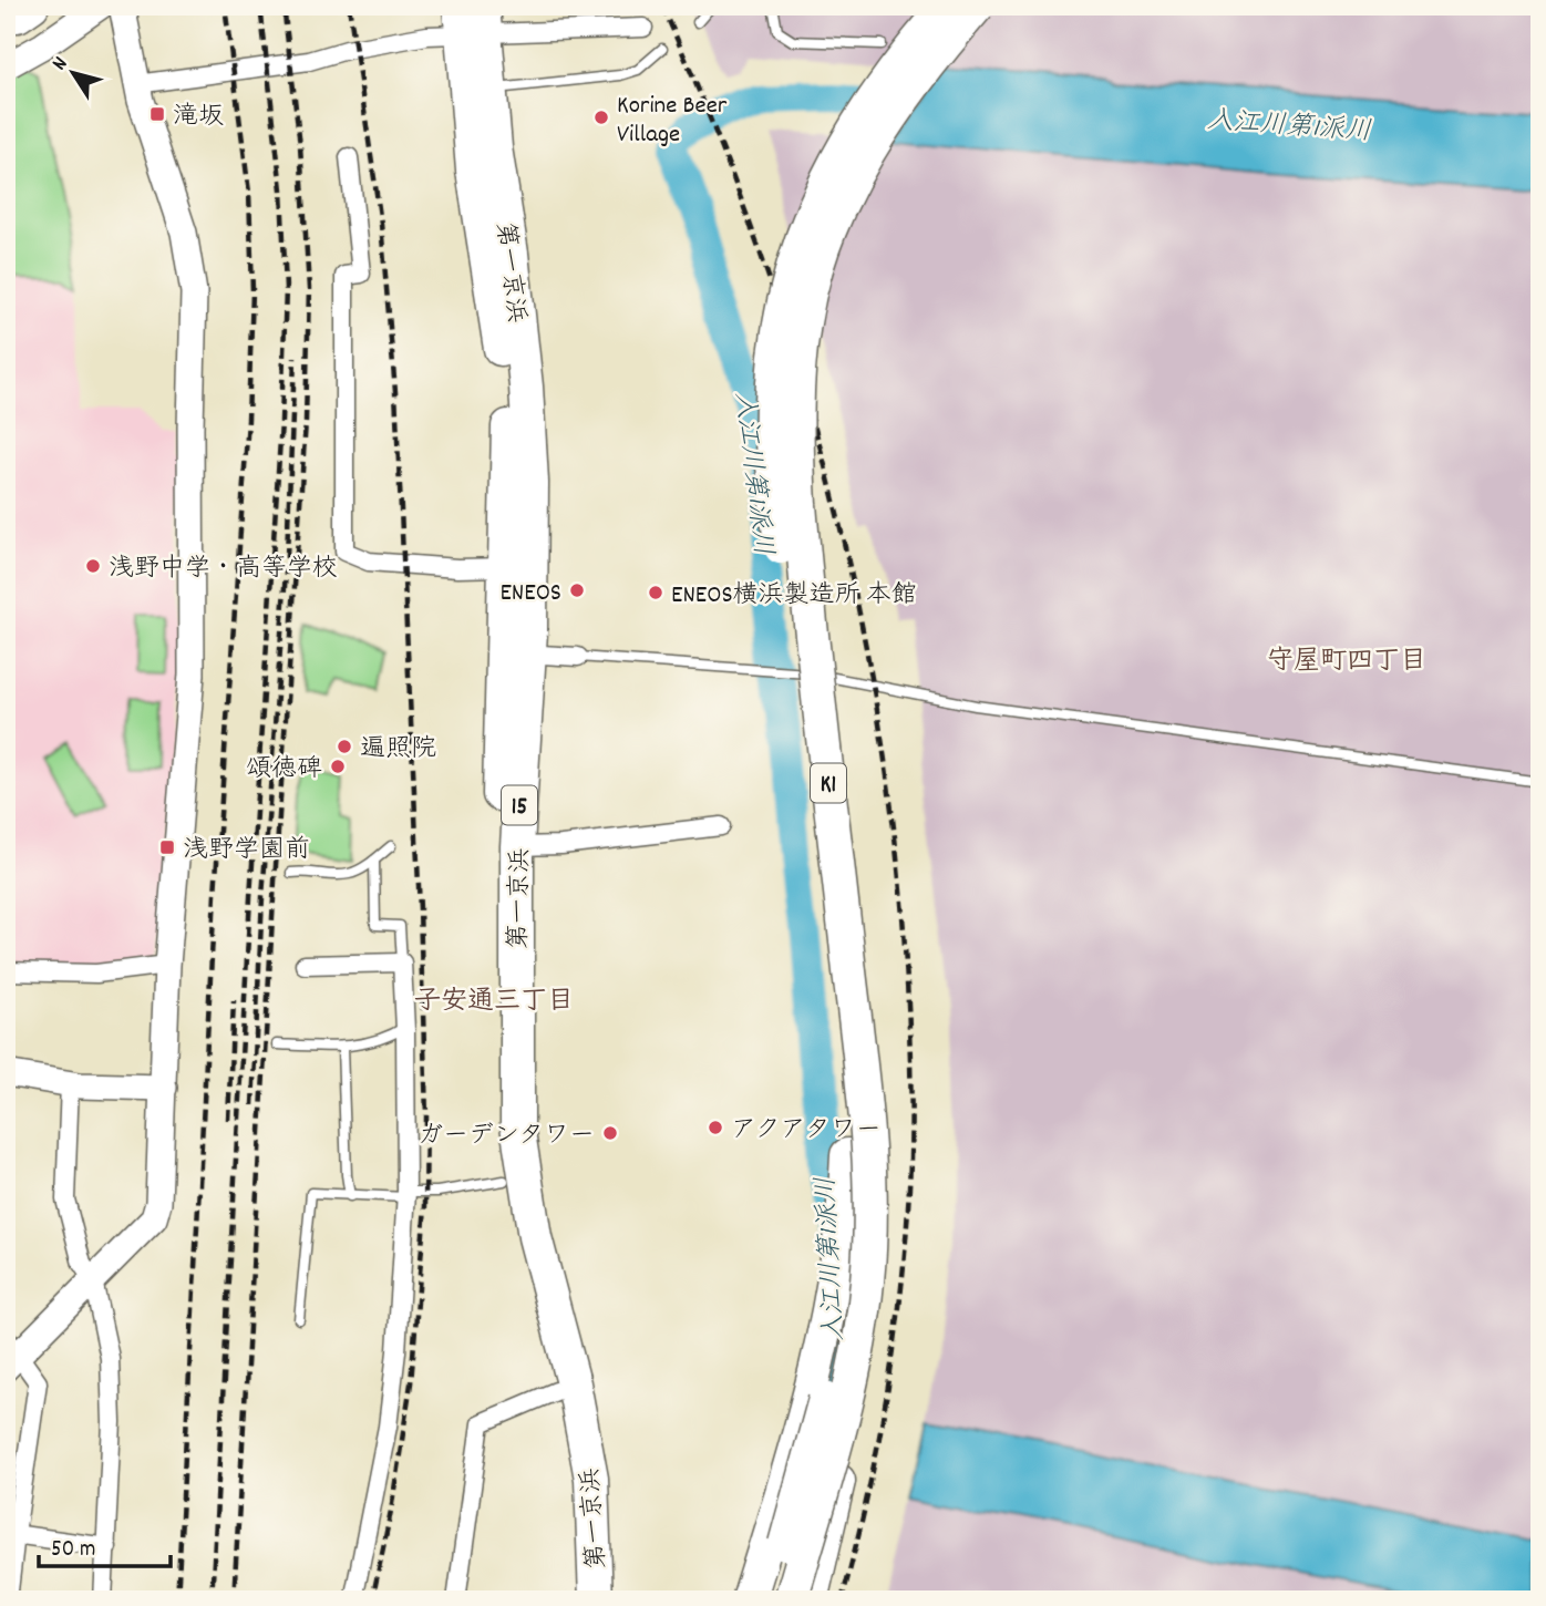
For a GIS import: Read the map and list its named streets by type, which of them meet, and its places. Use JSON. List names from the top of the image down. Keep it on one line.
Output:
{"streets":{"highway":["第一京浜","K1","15"]},"districts":["守屋町四丁目","子安通三丁目"],"water":["入江川第1派川"],"places":{"transit":["滝坂","浅野学園前"],"other":["Korine Beer Village","浅野中学・高等学校","ENEOS","ENEOS横浜製造所 本館","遍照院","頌徳碑","アクアタワー","ガーデンタワー"]},"scale_bar":"50 m","north":"top left"}
